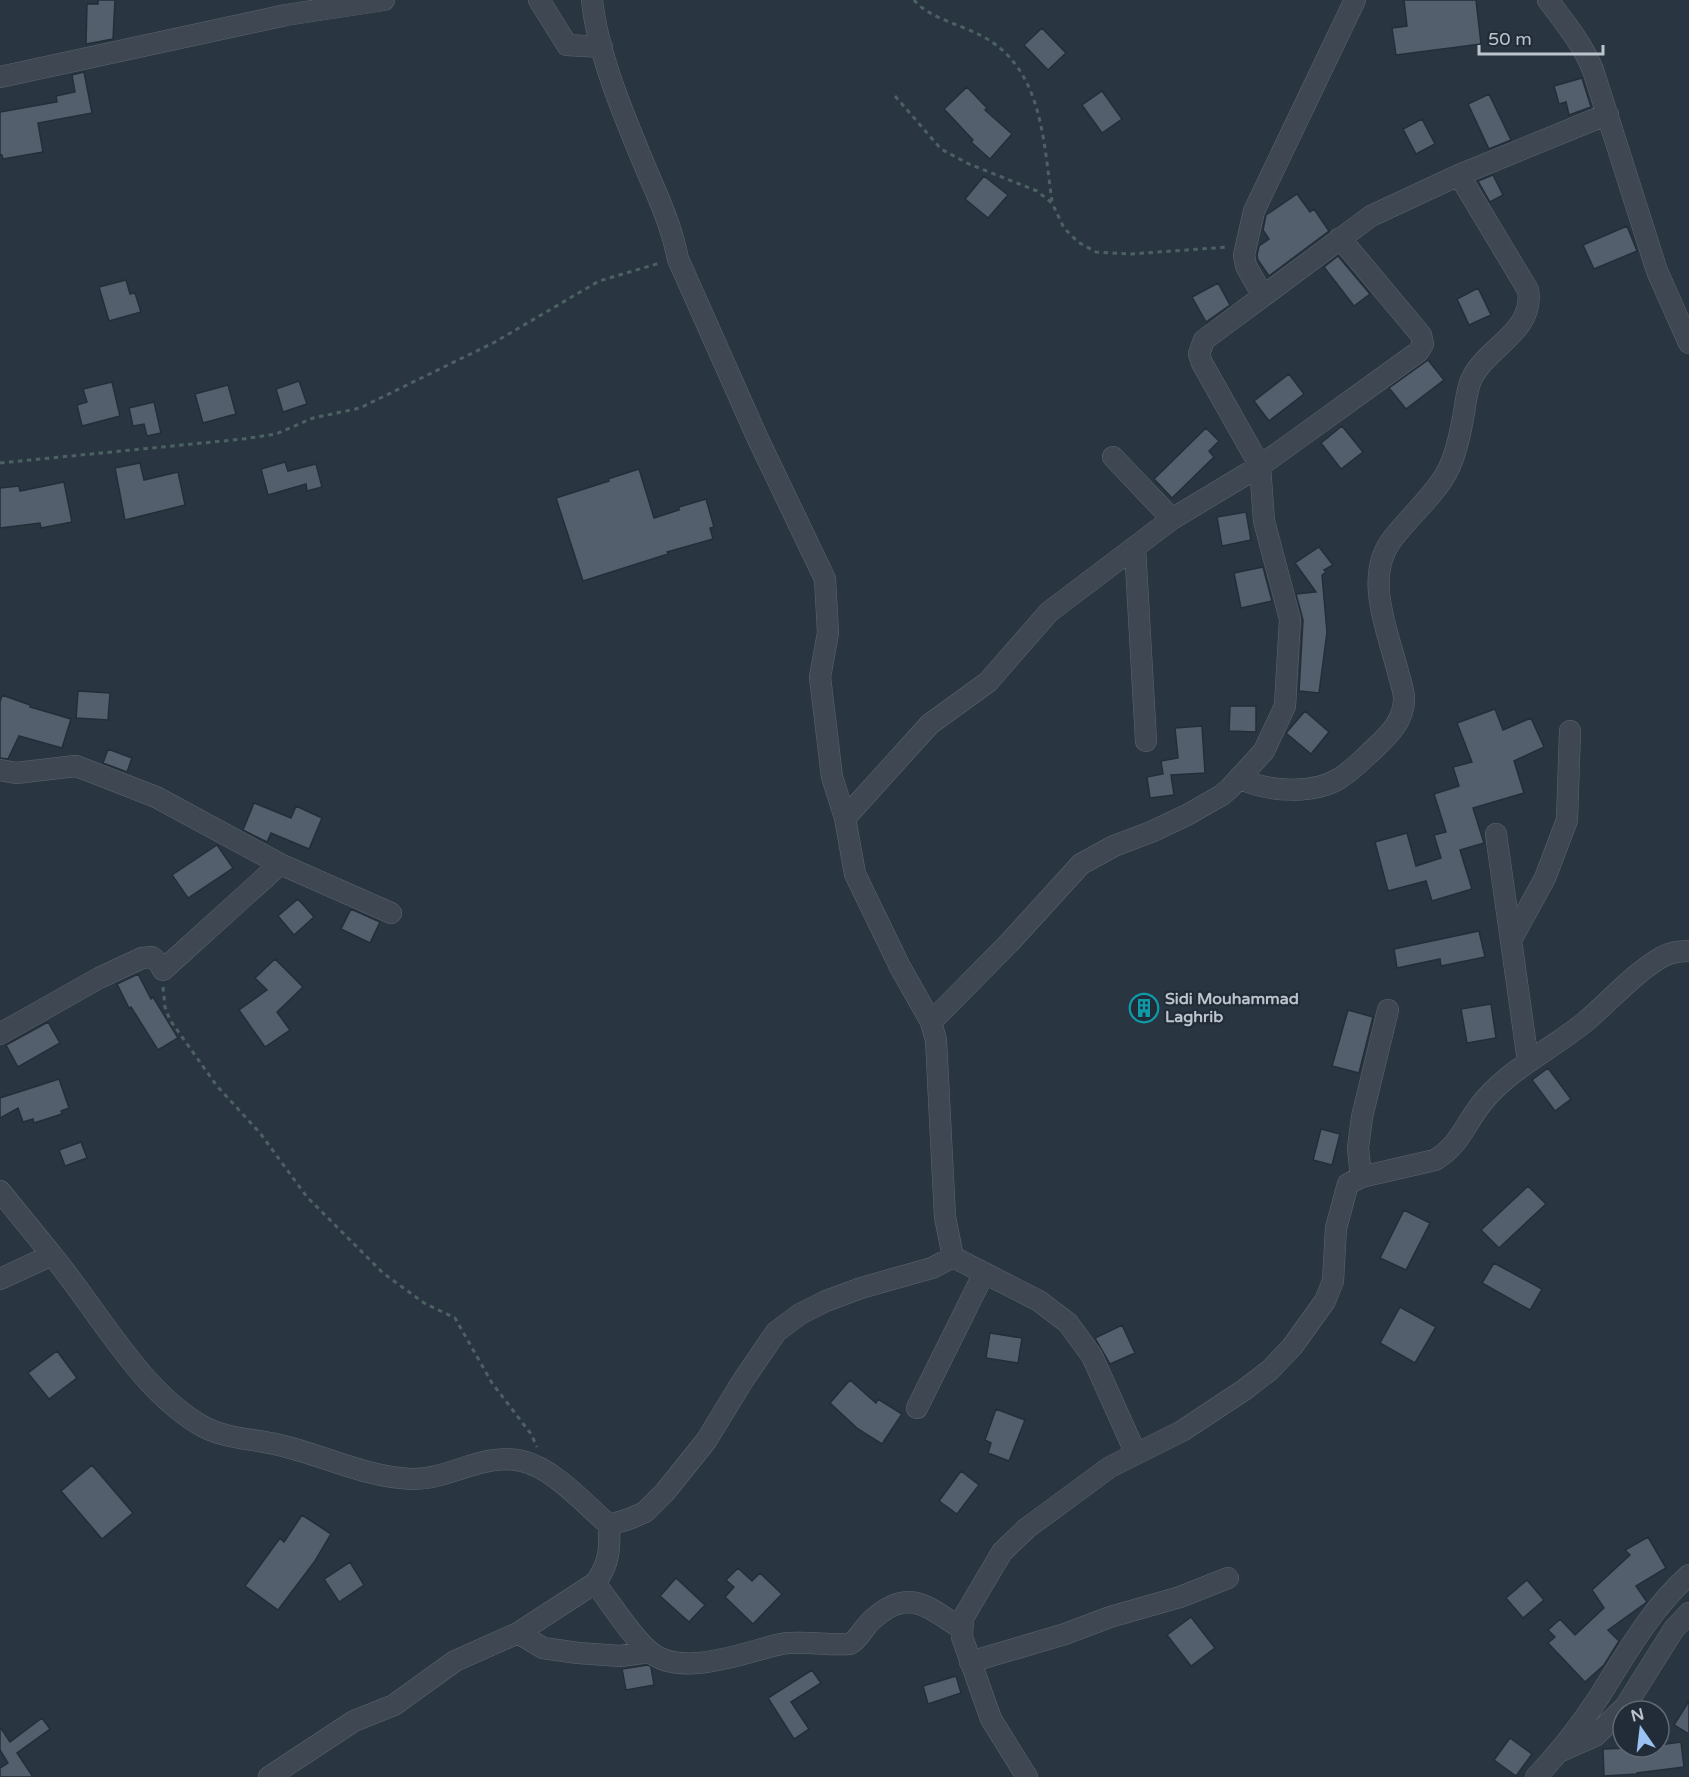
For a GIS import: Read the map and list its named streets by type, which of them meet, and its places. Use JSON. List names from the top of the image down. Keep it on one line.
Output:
{"places":{"building":["Sidi Mouhammad Laghrib"]},"scale_bar":"50 m","north":"top"}
